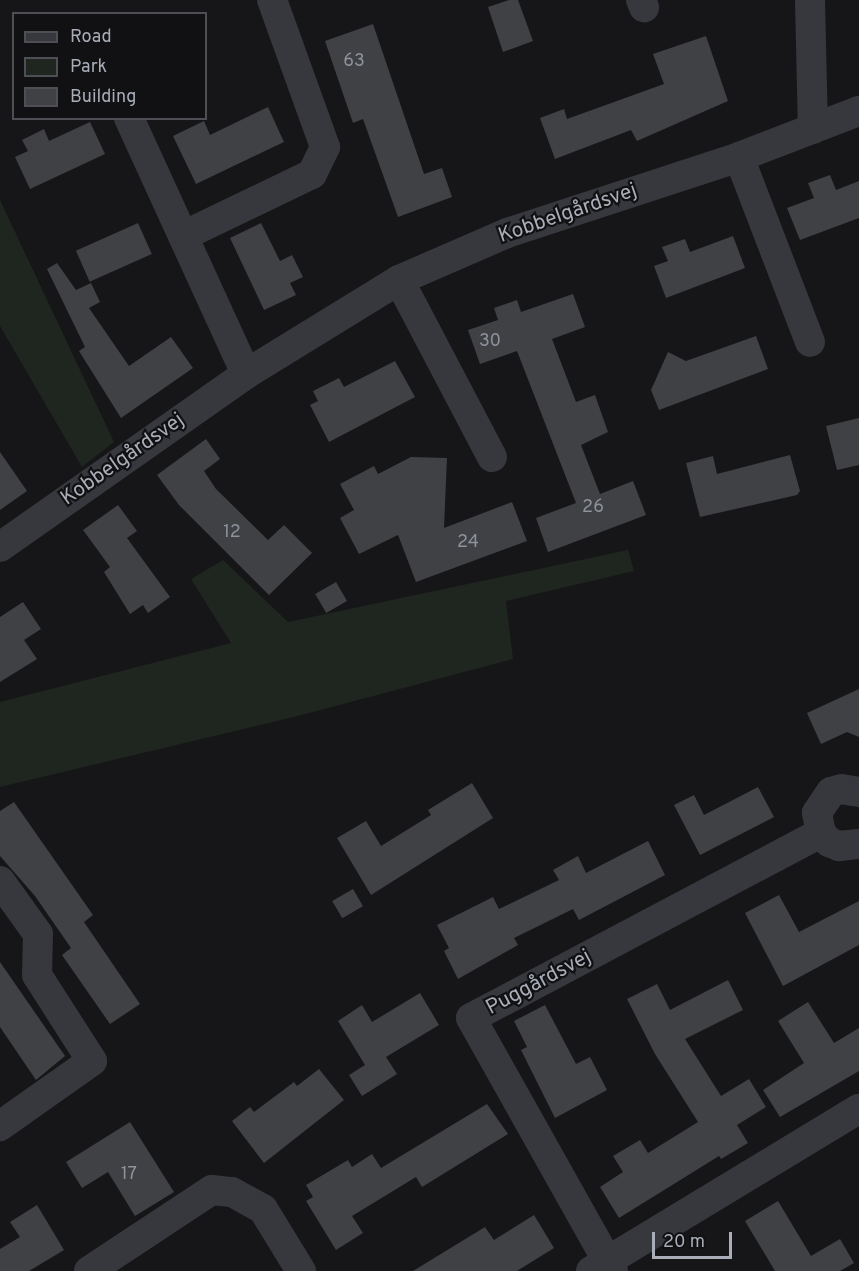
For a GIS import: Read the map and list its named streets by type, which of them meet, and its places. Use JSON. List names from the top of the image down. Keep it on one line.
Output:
{"streets":{"street":["Kobbelgårdsvej","Puggårdsvej"]},"house_numbers":["63","30","26","12","24","17"],"legend":["Road","Park","Building"],"scale_bar":"20 m"}
